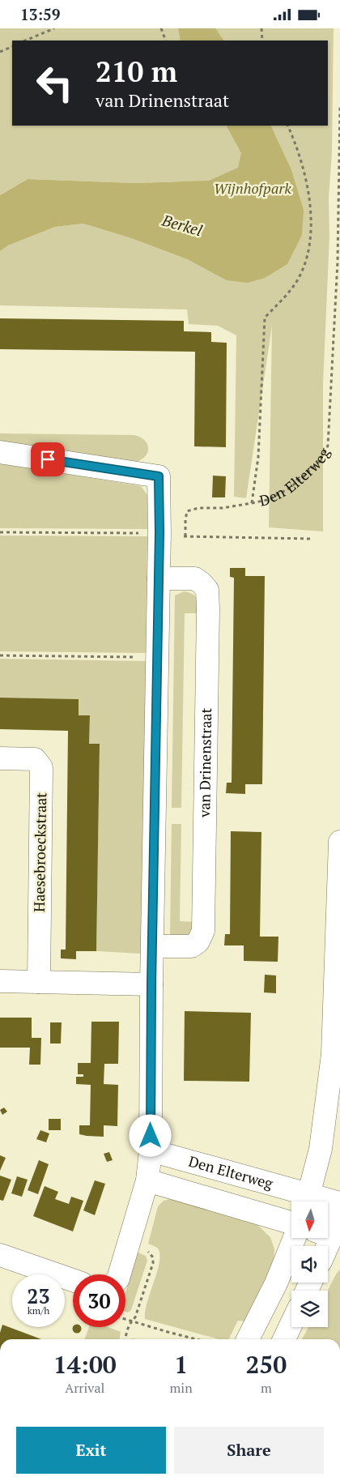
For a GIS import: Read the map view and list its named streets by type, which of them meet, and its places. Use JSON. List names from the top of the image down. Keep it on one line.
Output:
{"streets":{"street":["Den Elterweg","van Drinenstraat","Haesebroeckstraat"]},"water":["Berkel"],"parks":["Wijnhofpark"],"north":"bottom","page":{"status":"13:59","turn":["210 m","van Drinenstraat"],"speed":"23 km/h","limit":"30","eta":["14:00","Arrival","1","min","250","m"],"buttons":["Exit","Share"]}}
